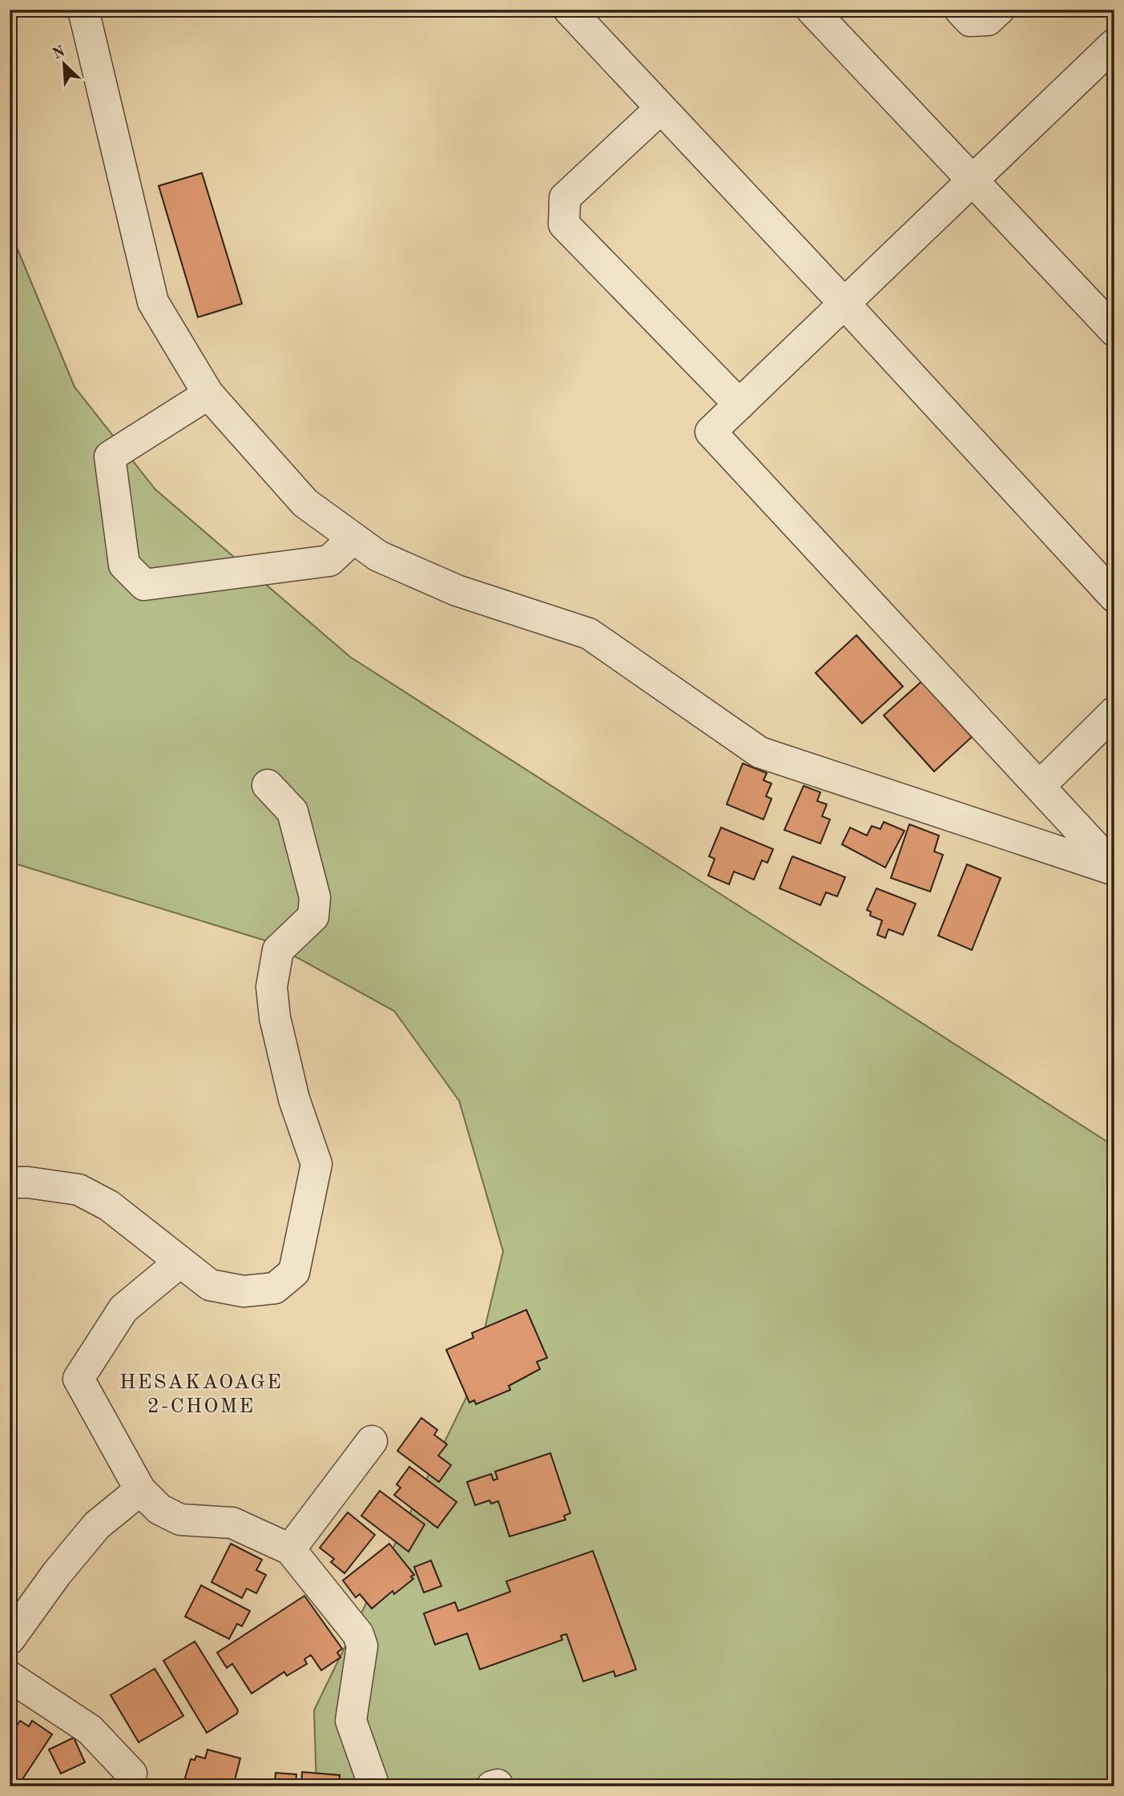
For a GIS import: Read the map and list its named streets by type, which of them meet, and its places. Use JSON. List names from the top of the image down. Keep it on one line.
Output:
{"districts":["HESAKAOAGE 2-CHOME"],"north":"top left"}
